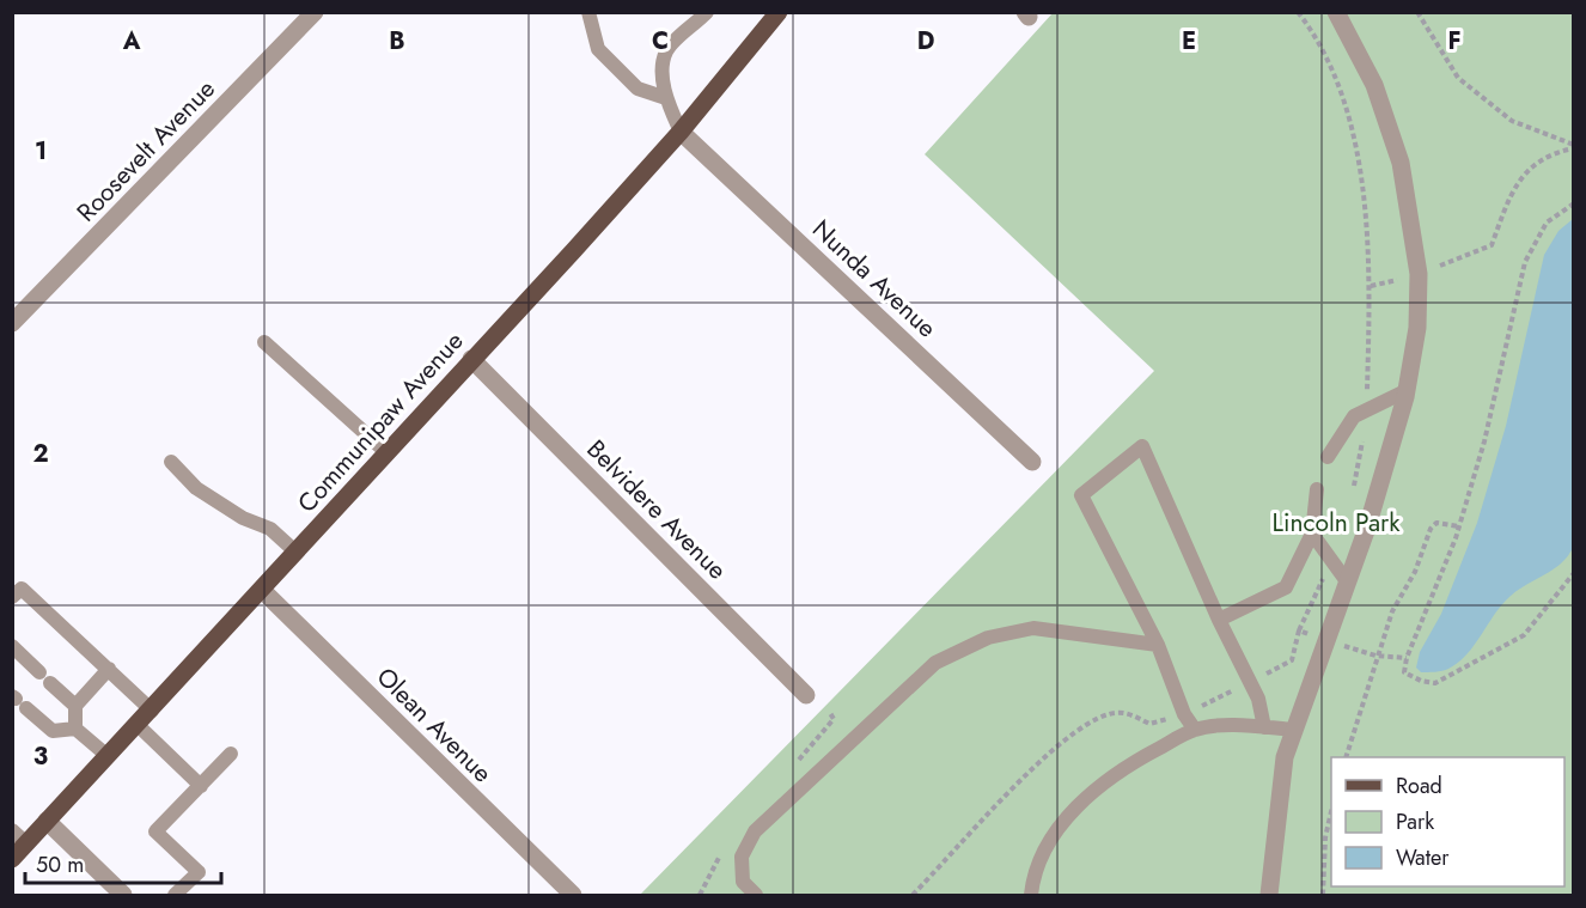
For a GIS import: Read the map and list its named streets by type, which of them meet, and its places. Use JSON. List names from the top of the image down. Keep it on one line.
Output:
{"streets":{"main road":["Communipaw Avenue"],"street":["Roosevelt Avenue","Nunda Avenue","Belvidere Avenue","Olean Avenue"]},"crossings":[["Nunda Avenue","Communipaw Avenue"],["Communipaw Avenue","Belvidere Avenue"],["Communipaw Avenue","Olean Avenue"]],"parks":["Lincoln Park"],"legend":["Road","Park","Water"],"scale_bar":"50 m","grid":{"columns":["A","B","C","D","E","F"],"rows":["1","2","3"]}}
